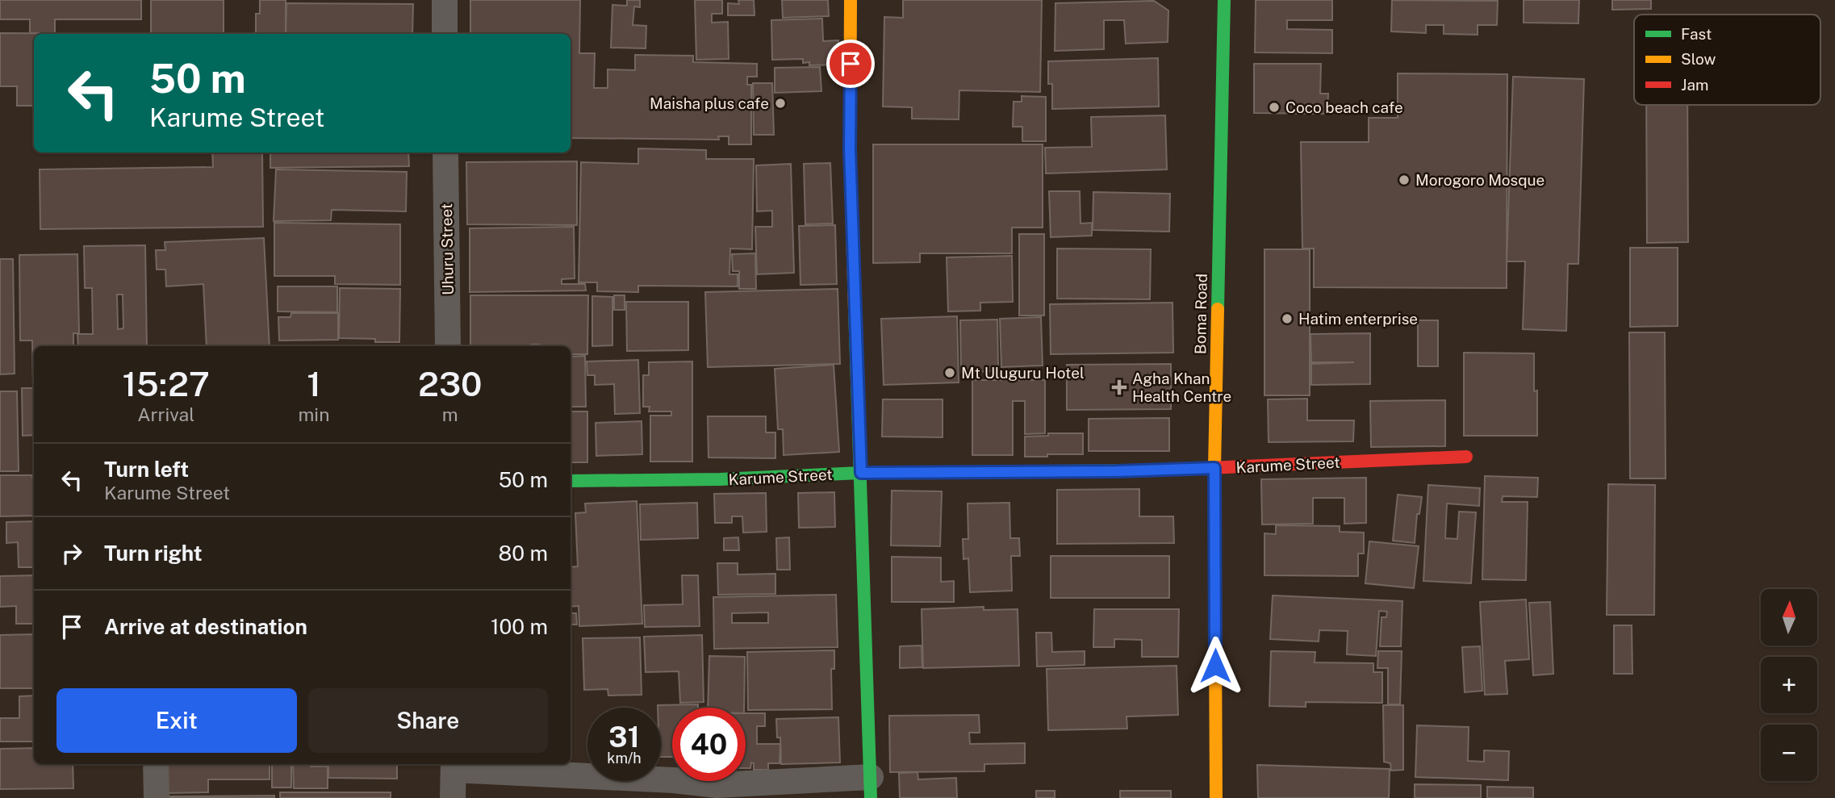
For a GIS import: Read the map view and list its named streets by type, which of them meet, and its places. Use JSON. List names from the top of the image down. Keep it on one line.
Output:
{"streets":{"street":["Uhuru Street","Boma Road","Karume Street"]},"crossings":[["Boma Road","Karume Street"]],"places":{"other":["Maisha plus cafe","Coco beach cafe","Morogoro Mosque","Hatim enterprise","Mt Uluguru Hotel"],"health":["Agha Khan Health Centre"]},"legend":["Fast","Slow","Jam"],"north":"top","page":{"turn":["50 m","Karume Street"],"eta":["15:27","Arrival","1","min","230","m"],"list":[{"name":"Turn left","note":"Karume Street","value":"50 m"},{"name":"Turn right","value":"80 m"},{"name":"Arrive at destination","value":"100 m"}],"map_buttons":["+","−"],"buttons":["Exit","Share"],"speed":"31 km/h","limit":"40"}}
